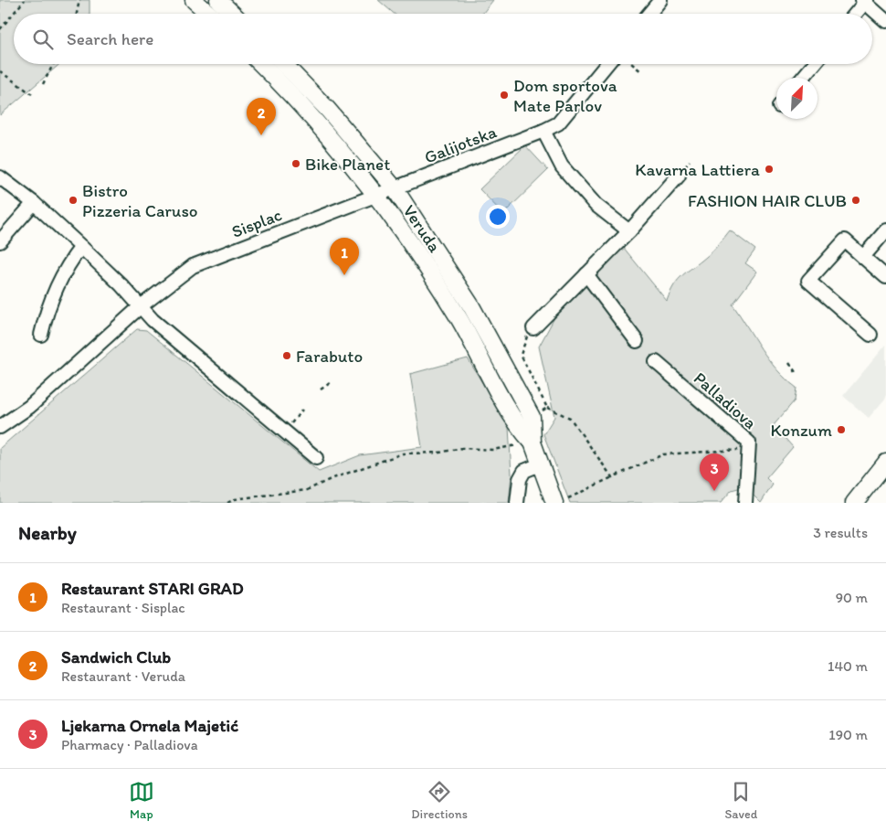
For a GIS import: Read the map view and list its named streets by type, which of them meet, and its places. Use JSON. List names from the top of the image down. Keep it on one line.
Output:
{"streets":{"main road":["Veruda"],"street":["Galijotska","Sisplac","Palladiova"]},"crossings":[["Galijotska","Sisplac"],["Galijotska","Veruda"],["Sisplac","Veruda"]],"places":["Dom sportova Mate Parlov","Bike Planet","Kavarna Lattiera","Bistro Pizzeria Caruso","FASHION HAIR CLUB","Farabuto","Konzum"],"north":"top right","page":{"search":"Search here","pins":["2","1","3"],"heading":["Nearby","3 results"],"list":[{"mark":"1","name":"Restaurant STARI GRAD","note":"Restaurant · Sisplac","value":"90 m"},{"mark":"2","name":"Sandwich Club","note":"Restaurant · Veruda","value":"140 m"},{"mark":"3","name":"Ljekarna Ornela Majetić","note":"Pharmacy · Palladiova","value":"190 m"}],"nav":["Map","Directions","Saved"]}}
